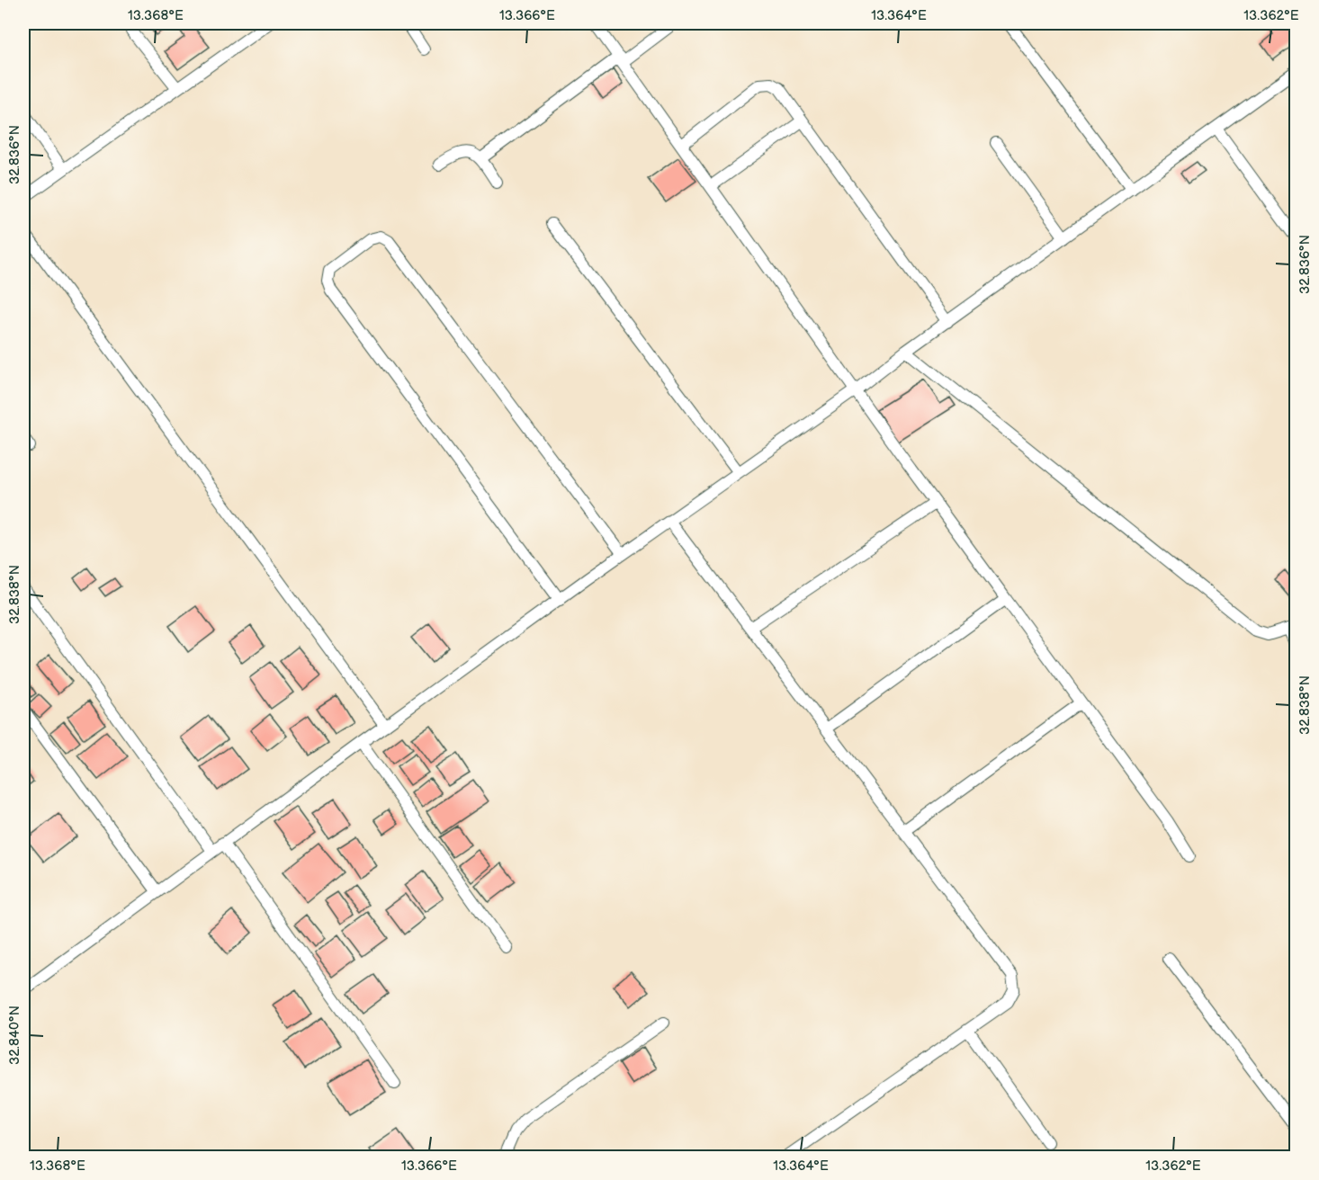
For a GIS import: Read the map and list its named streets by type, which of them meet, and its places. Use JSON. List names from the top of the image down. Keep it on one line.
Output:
{"coordinates":["13.368°E","13.366°E","13.364°E","13.362°E","32.836°N","32.838°N","32.840°N"]}
